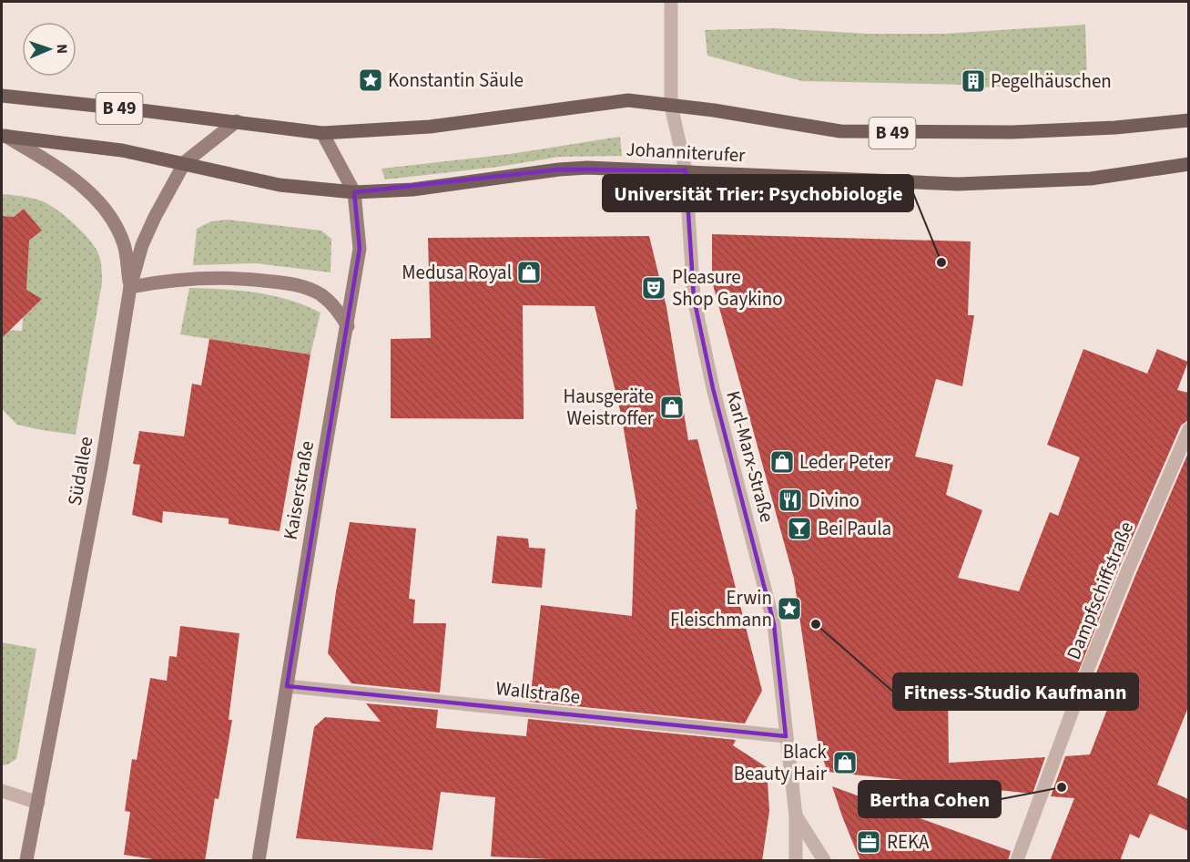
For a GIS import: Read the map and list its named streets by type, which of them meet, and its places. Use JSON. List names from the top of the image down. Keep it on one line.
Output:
{"streets":{"main road":["B 49","Johanniterufer","Südallee","Kaiserstraße"],"street":["Karl-Marx-Straße","Dampfschiffstraße","Wallstraße"]},"crossings":[["B 49","Johanniterufer"],["B 49","Südallee"],["Johanniterufer","Karl-Marx-Straße"],["Johanniterufer","Südallee"],["Johanniterufer","Kaiserstraße"],["Karl-Marx-Straße","Wallstraße"],["Kaiserstraße","Wallstraße"]],"places":{"place":["Konstantin Säule","Erwin Fleischmann"],"building":["Pegelhäuschen"],"other":["Universität Trier: Psychobiologie","Fitness-Studio Kaufmann","Bertha Cohen"],"shop":["Medusa Royal","Hausgeräte Weistroffer","Leder Peter","Black Beauty Hair"],"theatre":["Pleasure Shop Gaykino"],"restaurant":["Divino"],"bar":["Bei Paula"],"office":["REKA"]},"north":"right"}
